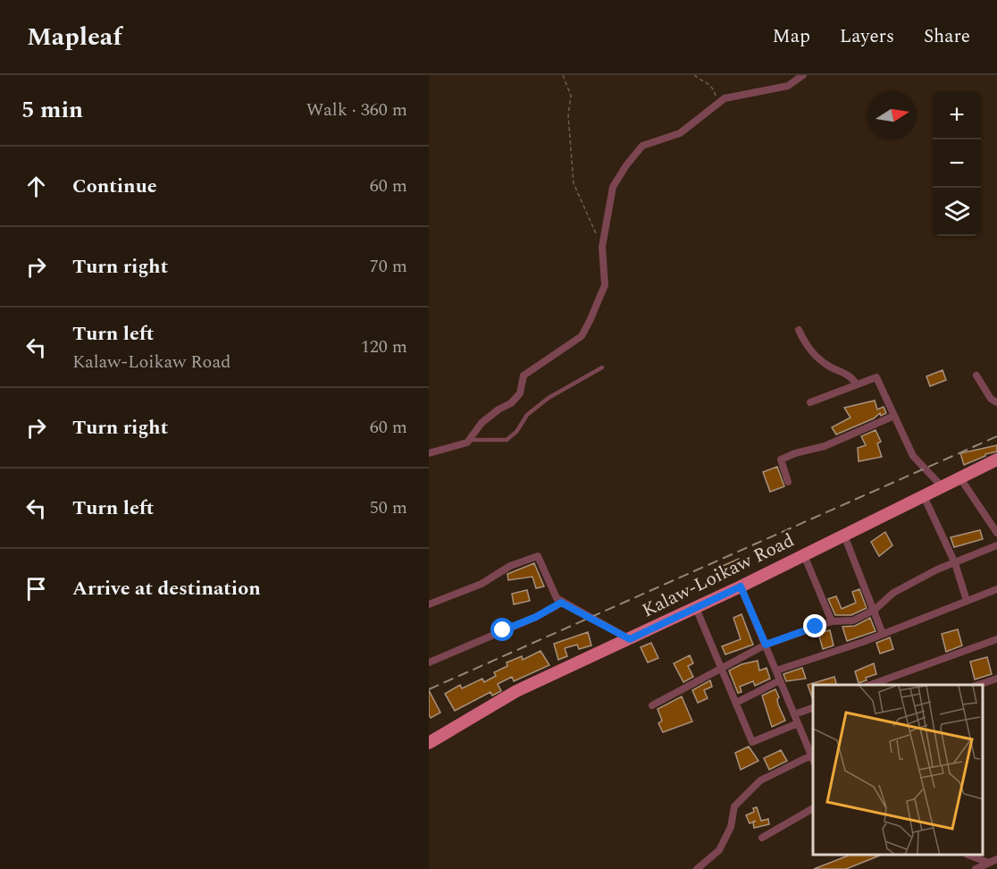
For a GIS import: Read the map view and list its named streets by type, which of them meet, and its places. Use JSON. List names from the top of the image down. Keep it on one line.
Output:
{"streets":{"main road":["Kalaw-Loikaw Road"]},"north":"right","page":{"header":"Mapleaf","nav":["Map","Layers","Share"],"heading":["5 min","Walk · 360 m"],"map_buttons":["+","−"],"list":[["Continue","60 m"],["Turn right","70 m"],["Turn left","Kalaw-Loikaw Road","120 m"],["Turn right","60 m"],["Turn left","50 m"],"Arrive at destination"]}}
